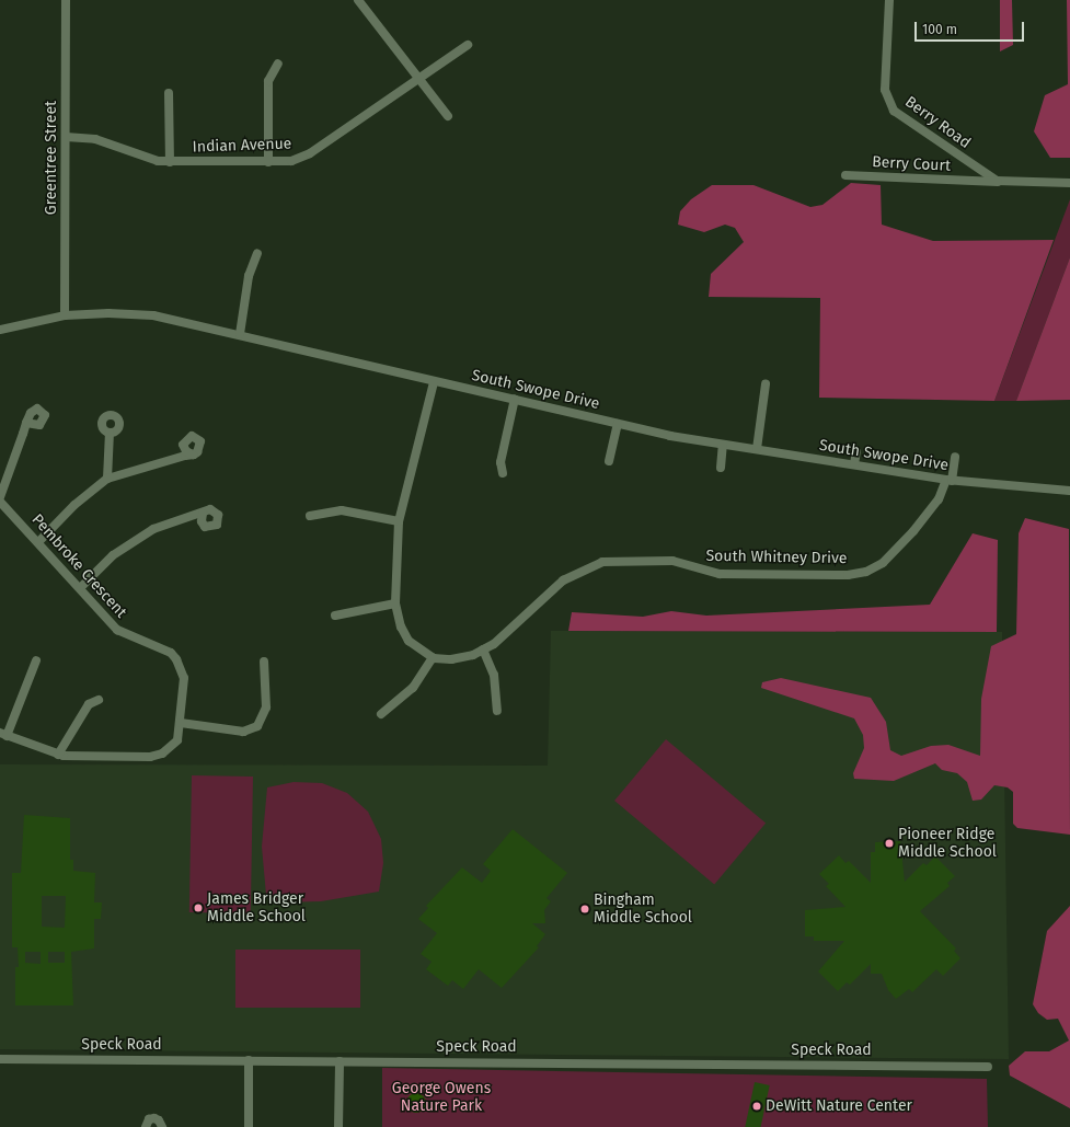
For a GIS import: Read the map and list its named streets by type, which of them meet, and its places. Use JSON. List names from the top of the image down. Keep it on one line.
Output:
{"streets":{"street":["Berry Road","Indian Avenue","Greentree Street","Berry Court","South Swope Drive","South Whitney Drive","Pembroke Crescent","Speck Road"]},"crossings":[["Berry Road","Berry Court"],["Indian Avenue","Greentree Street"],["Greentree Street","South Swope Drive"],["South Swope Drive","South Whitney Drive"]],"parks":["George Owens Nature Park"],"places":["Pioneer Ridge Middle School","James Bridger Middle School","Bingham Middle School","DeWitt Nature Center"],"scale_bar":"100 m"}
